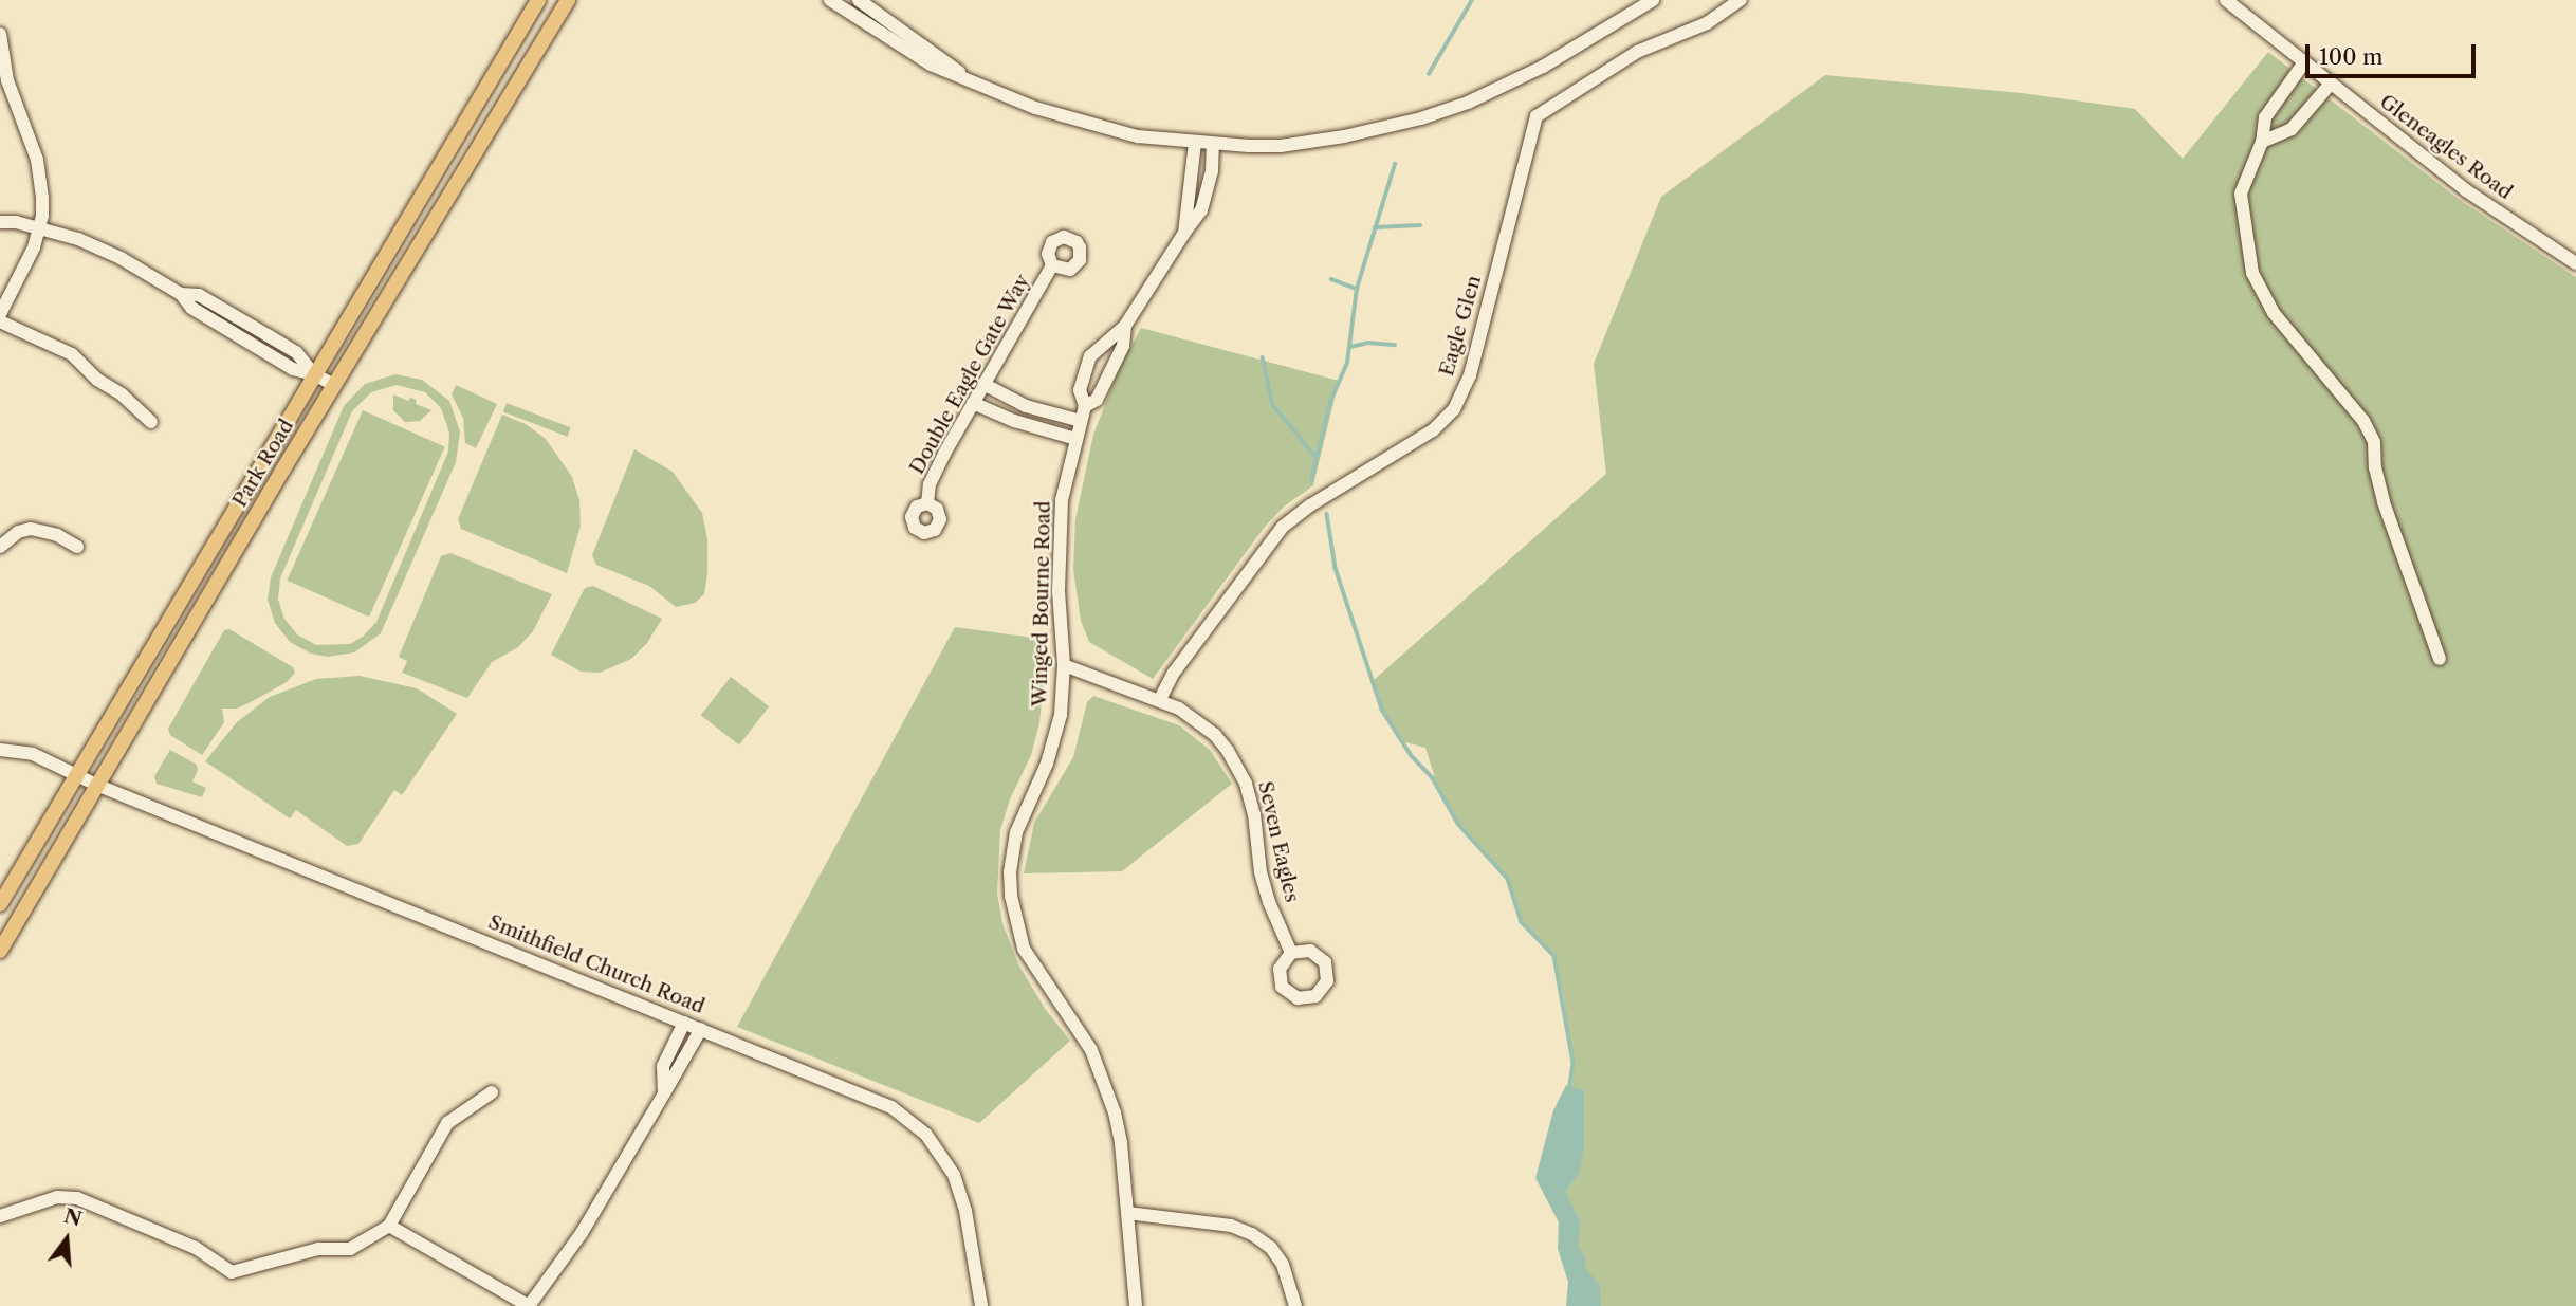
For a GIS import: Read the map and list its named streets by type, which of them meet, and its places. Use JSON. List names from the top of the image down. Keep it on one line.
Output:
{"streets":{"main road":["Park Road"],"street":["Gleneagles Road","Eagle Glen","Double Eagle Gate Way","Winged Bourne Road","Seven Eagles","Smithfield Church Road"]},"crossings":[["Eagle Glen","Seven Eagles"],["Park Road","Smithfield Church Road"],["Winged Bourne Road","Seven Eagles"]],"scale_bar":"100 m","north":"top"}
